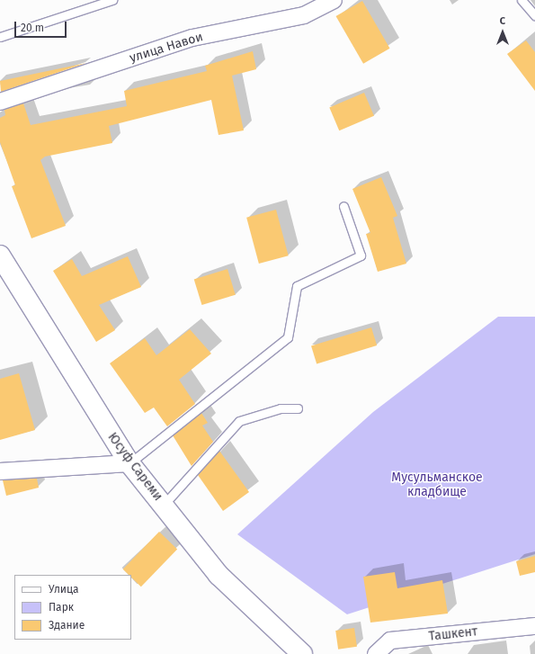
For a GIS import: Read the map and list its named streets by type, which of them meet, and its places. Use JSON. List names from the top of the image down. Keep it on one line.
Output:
{"streets":{"main road":["Юсуф Сареми"],"street":["улица Навои","Ташкент"]},"parks":["Мусульманское кладбище"],"legend":["Улица","Парк","Здание"],"scale_bar":"20 m","north":"top"}
